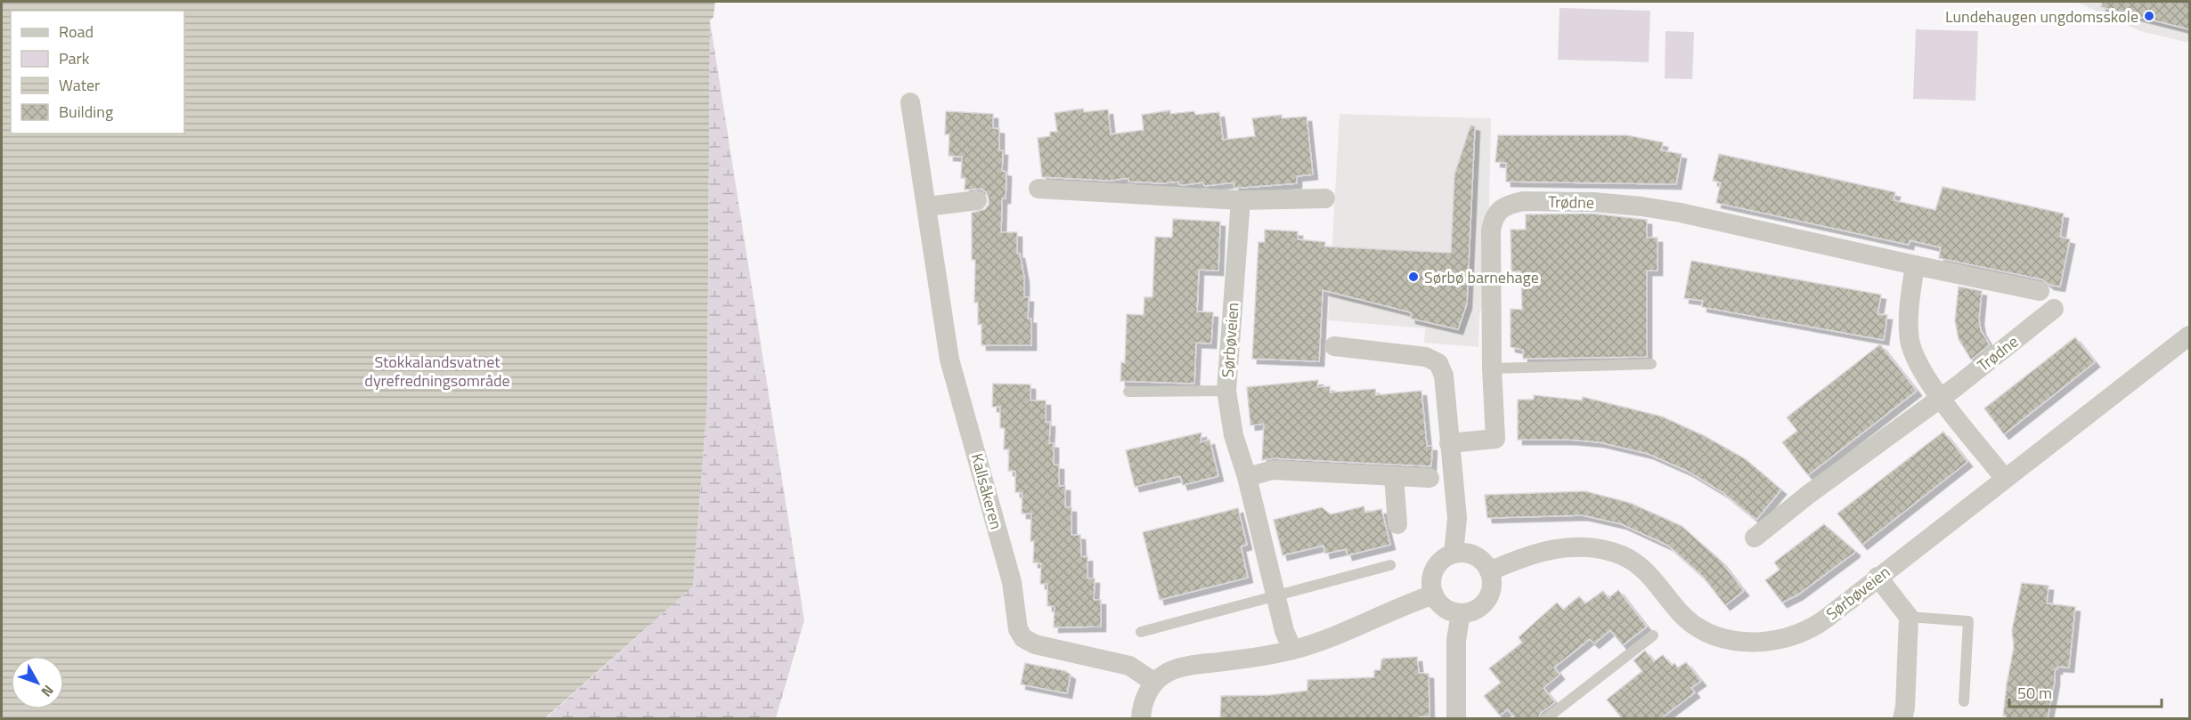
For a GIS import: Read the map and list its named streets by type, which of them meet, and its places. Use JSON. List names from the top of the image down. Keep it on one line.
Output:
{"streets":{"street":["Trødne","Sørbøveien","Kallsåkeren"]},"parks":["Stokkalandsvatnet dyrefredningsområde"],"places":["Lundehaugen ungdomsskole","Sørbø barnehage"],"legend":["Road","Park","Water","Building"],"scale_bar":"50 m","north":"bottom right"}
